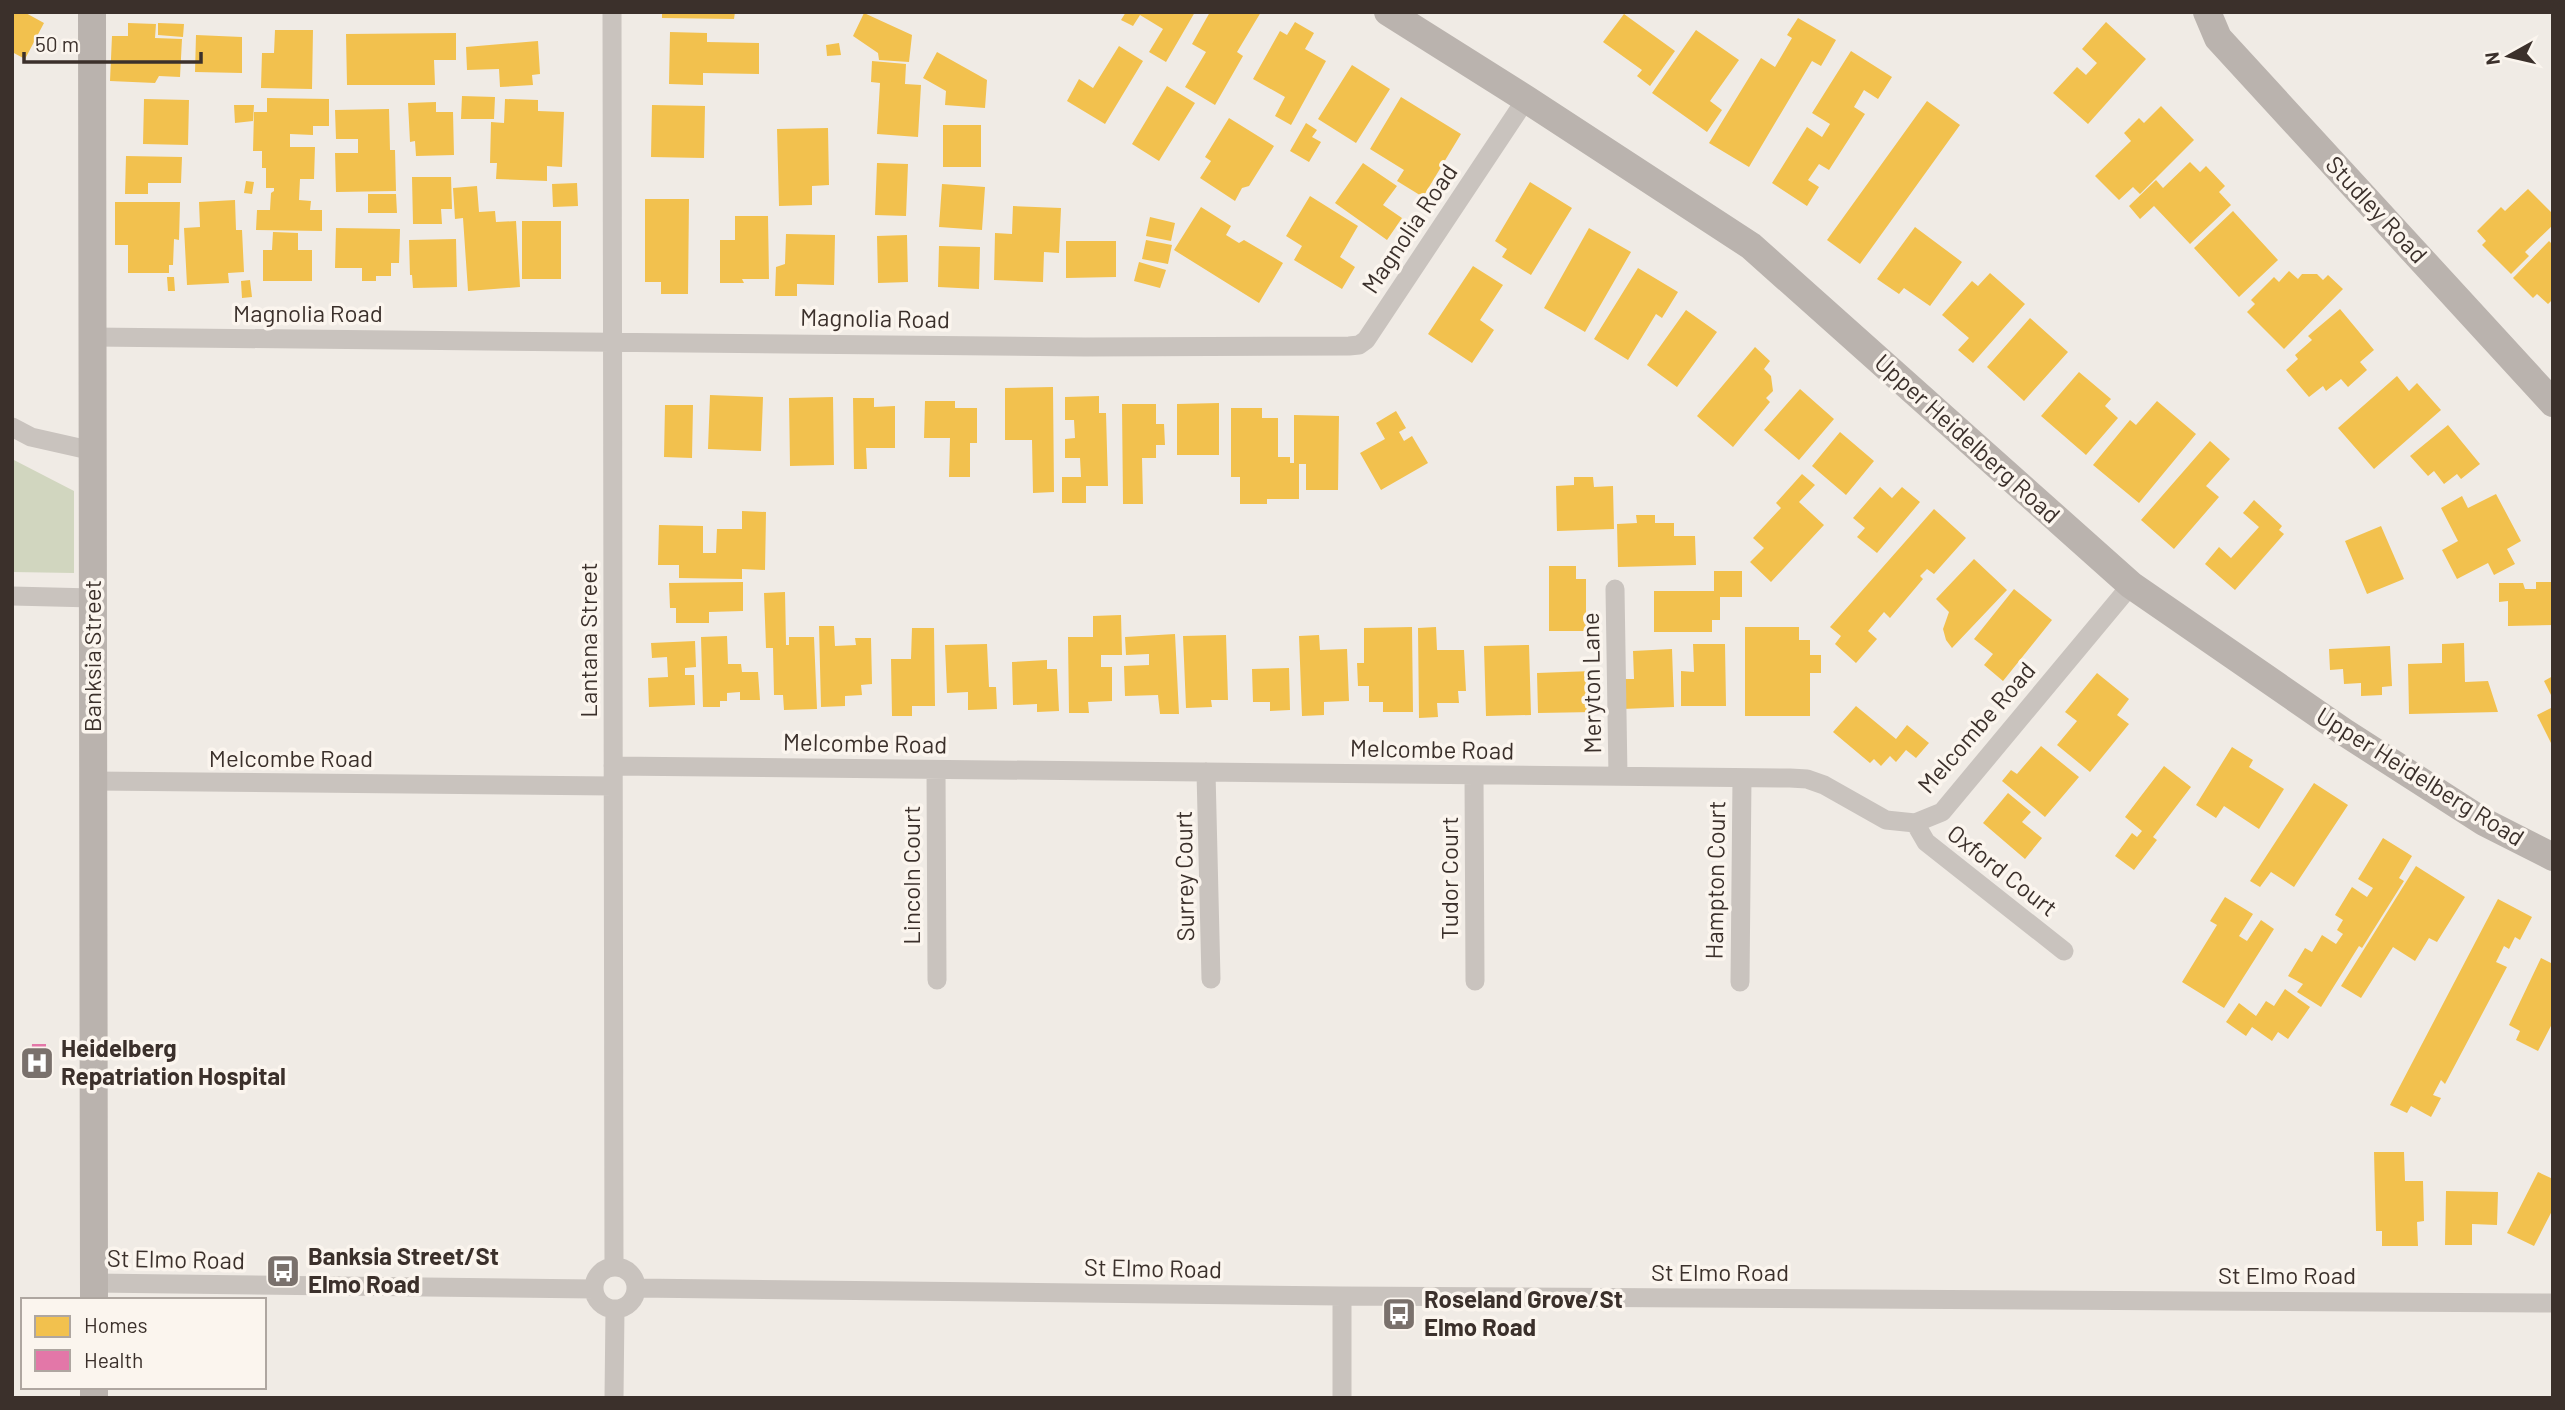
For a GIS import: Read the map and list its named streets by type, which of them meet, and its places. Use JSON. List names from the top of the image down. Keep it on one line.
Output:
{"streets":{"street":["Studley Road","Magnolia Road","Upper Heidelberg Road","Lantana Street","Banksia Street","Meryton Lane","Melcombe Road","Oxford Court","Lincoln Court","Surrey Court","Tudor Court","Hampton Court","St Elmo Road"]},"crossings":[["Magnolia Road","Upper Heidelberg Road"],["Magnolia Road","Lantana Street"],["Magnolia Road","Banksia Street"],["Upper Heidelberg Road","Melcombe Road"],["Lantana Street","Melcombe Road"],["Lantana Street","St Elmo Road"],["Banksia Street","Melcombe Road"],["Banksia Street","St Elmo Road"],["Meryton Lane","Melcombe Road"],["Melcombe Road","Oxford Court"],["Melcombe Road","Lincoln Court"],["Melcombe Road","Surrey Court"],["Melcombe Road","Tudor Court"],["Melcombe Road","Hampton Court"]],"places":{"hospital":["Heidelberg Repatriation Hospital"],"bus stop":["Banksia Street/St Elmo Road","Roseland Grove/St Elmo Road"]},"legend":["Homes","Health"],"scale_bar":"50 m","north":"left"}
